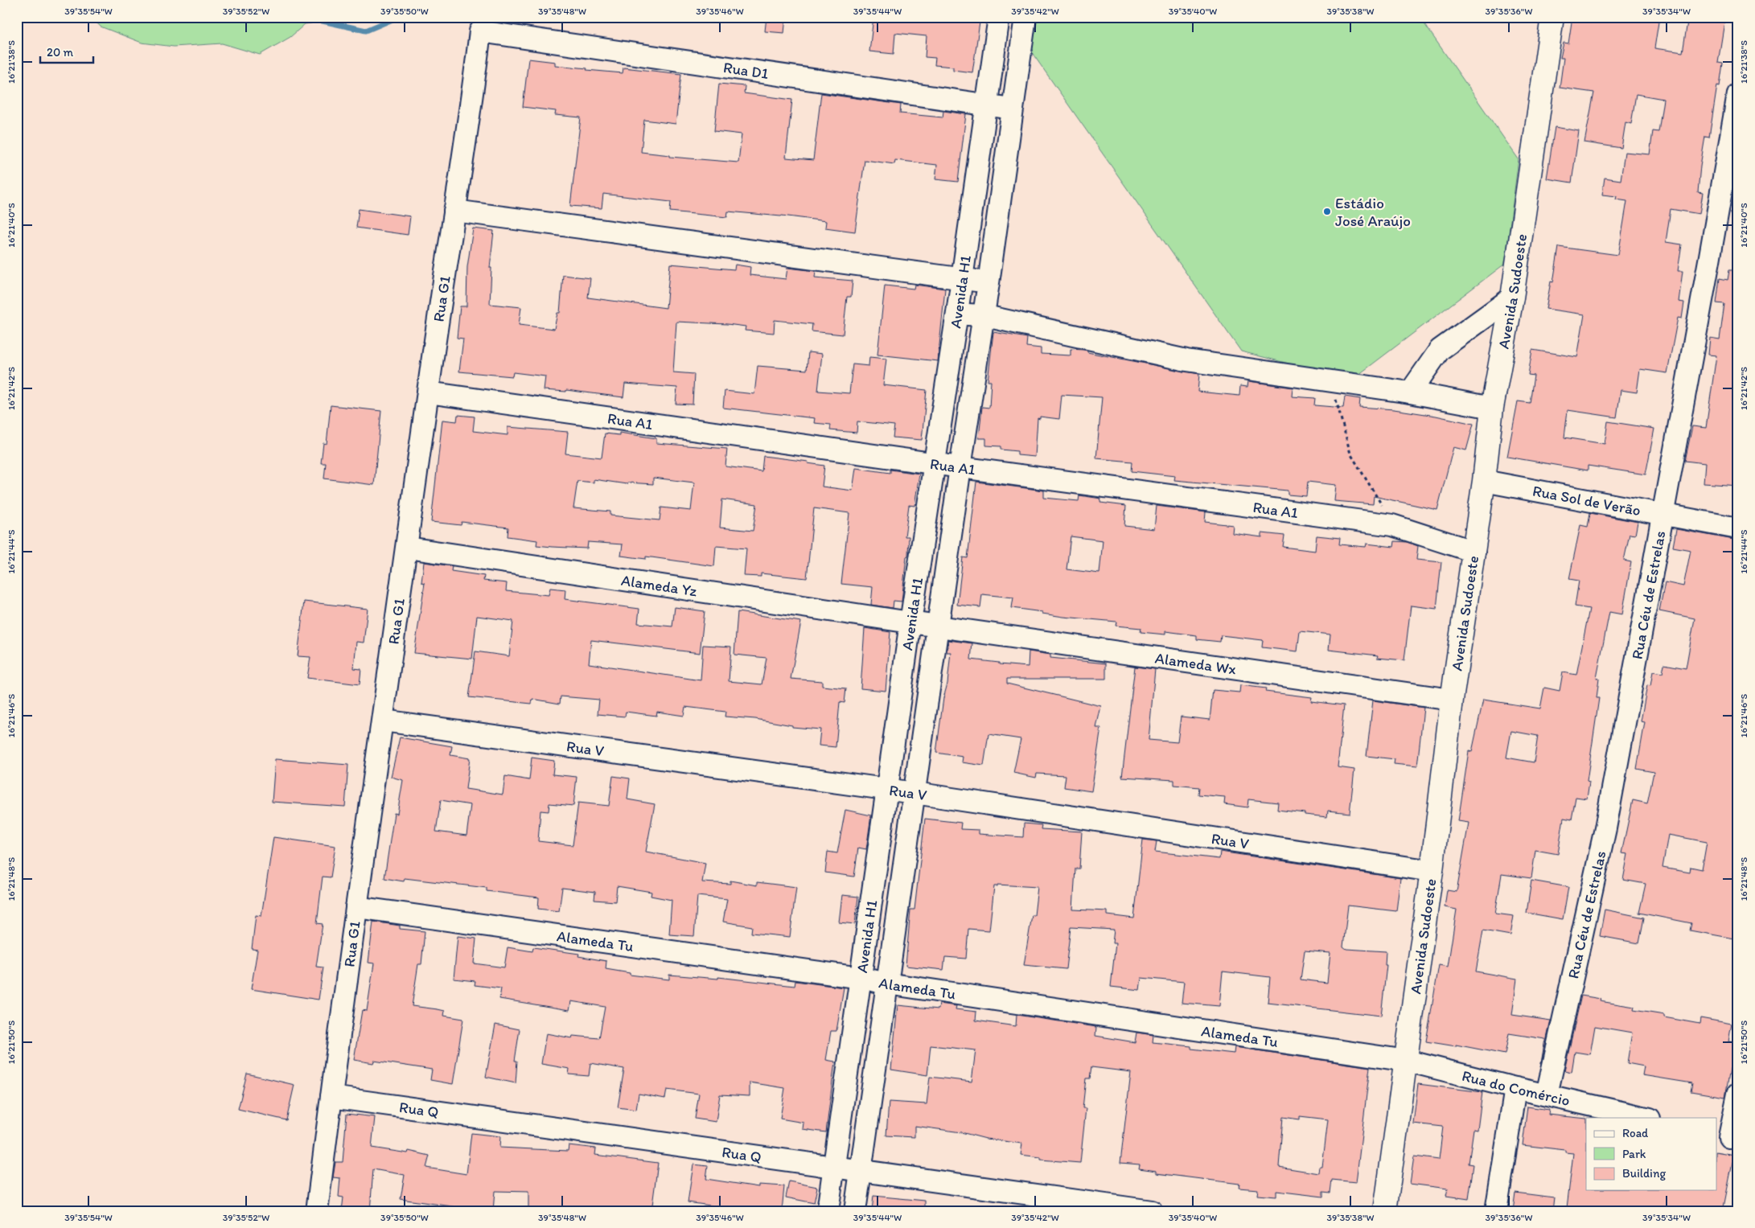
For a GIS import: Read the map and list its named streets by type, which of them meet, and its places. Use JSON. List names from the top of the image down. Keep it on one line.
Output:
{"streets":{"street":["Rua D1","Avenida Sudoeste","Avenida H1","Rua G1","Rua A1","Rua Sol de Verão","Alameda Yz","Rua Céu de Estrelas","Alameda Wx","Rua V","Alameda Tu","Rua do Comércio","Rua Q"]},"crossings":[["Rua D1","Avenida H1"],["Rua D1","Rua G1"],["Avenida Sudoeste","Rua A1"],["Avenida Sudoeste","Rua Sol de Verão"],["Avenida Sudoeste","Alameda Wx"],["Avenida Sudoeste","Rua V"],["Avenida Sudoeste","Alameda Tu"],["Avenida Sudoeste","Rua do Comércio"],["Avenida H1","Rua A1"],["Avenida H1","Alameda Yz"],["Avenida H1","Alameda Wx"],["Avenida H1","Rua V"],["Avenida H1","Alameda Tu"],["Avenida H1","Rua Q"],["Rua G1","Rua A1"],["Rua G1","Alameda Yz"],["Rua G1","Rua V"],["Rua G1","Alameda Tu"],["Rua G1","Rua Q"],["Rua Sol de Verão","Rua Céu de Estrelas"],["Alameda Yz","Alameda Wx"],["Rua Céu de Estrelas","Rua do Comércio"],["Alameda Tu","Rua do Comércio"]],"places":["Estádio José Araújo"],"legend":["Road","Park","Building"],"scale_bar":"20 m","coordinates":["39°35'54\"W","39°35'52\"W","39°35'50\"W","39°35'48\"W","39°35'46\"W","39°35'44\"W","39°35'42\"W","39°35'40\"W","39°35'38\"W","39°35'36\"W","39°35'34\"W","16°21'38\"S","16°21'40\"S","16°21'42\"S","16°21'44\"S","16°21'46\"S","16°21'48\"S","16°21'50\"S"]}
